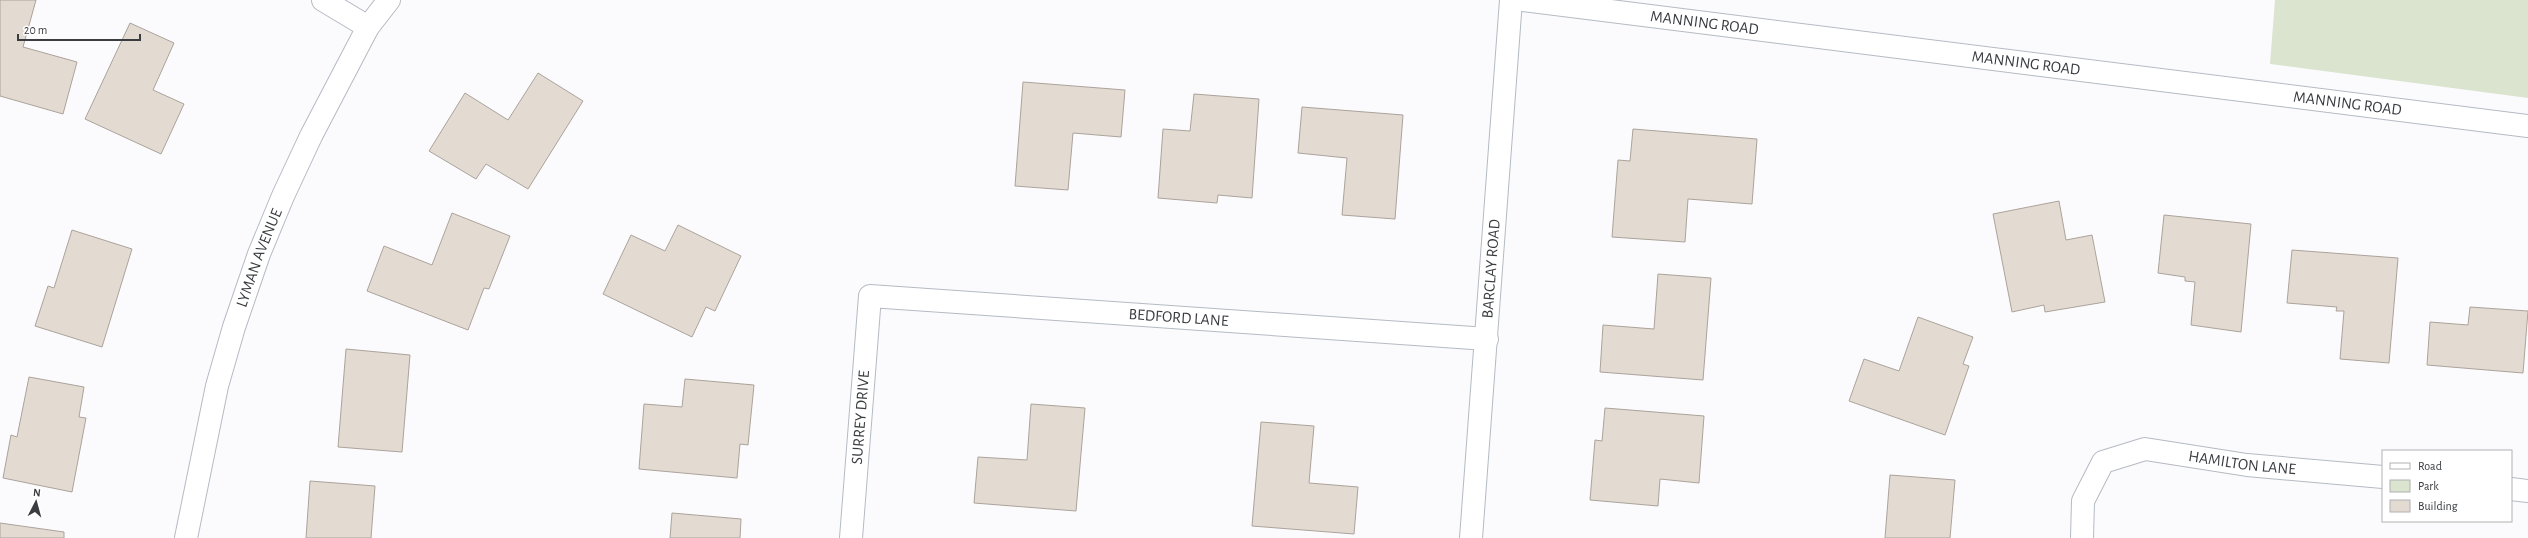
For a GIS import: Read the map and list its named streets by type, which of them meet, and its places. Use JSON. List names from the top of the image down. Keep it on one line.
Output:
{"streets":{"street":["MANNING ROAD","LYMAN AVENUE","BARCLAY ROAD","BEDFORD LANE","SURREY DRIVE","HAMILTON LANE"]},"crossings":[["BARCLAY ROAD","BEDFORD LANE"],["BEDFORD LANE","SURREY DRIVE"]],"legend":["Road","Park","Building"],"scale_bar":"20 m","north":"top"}
